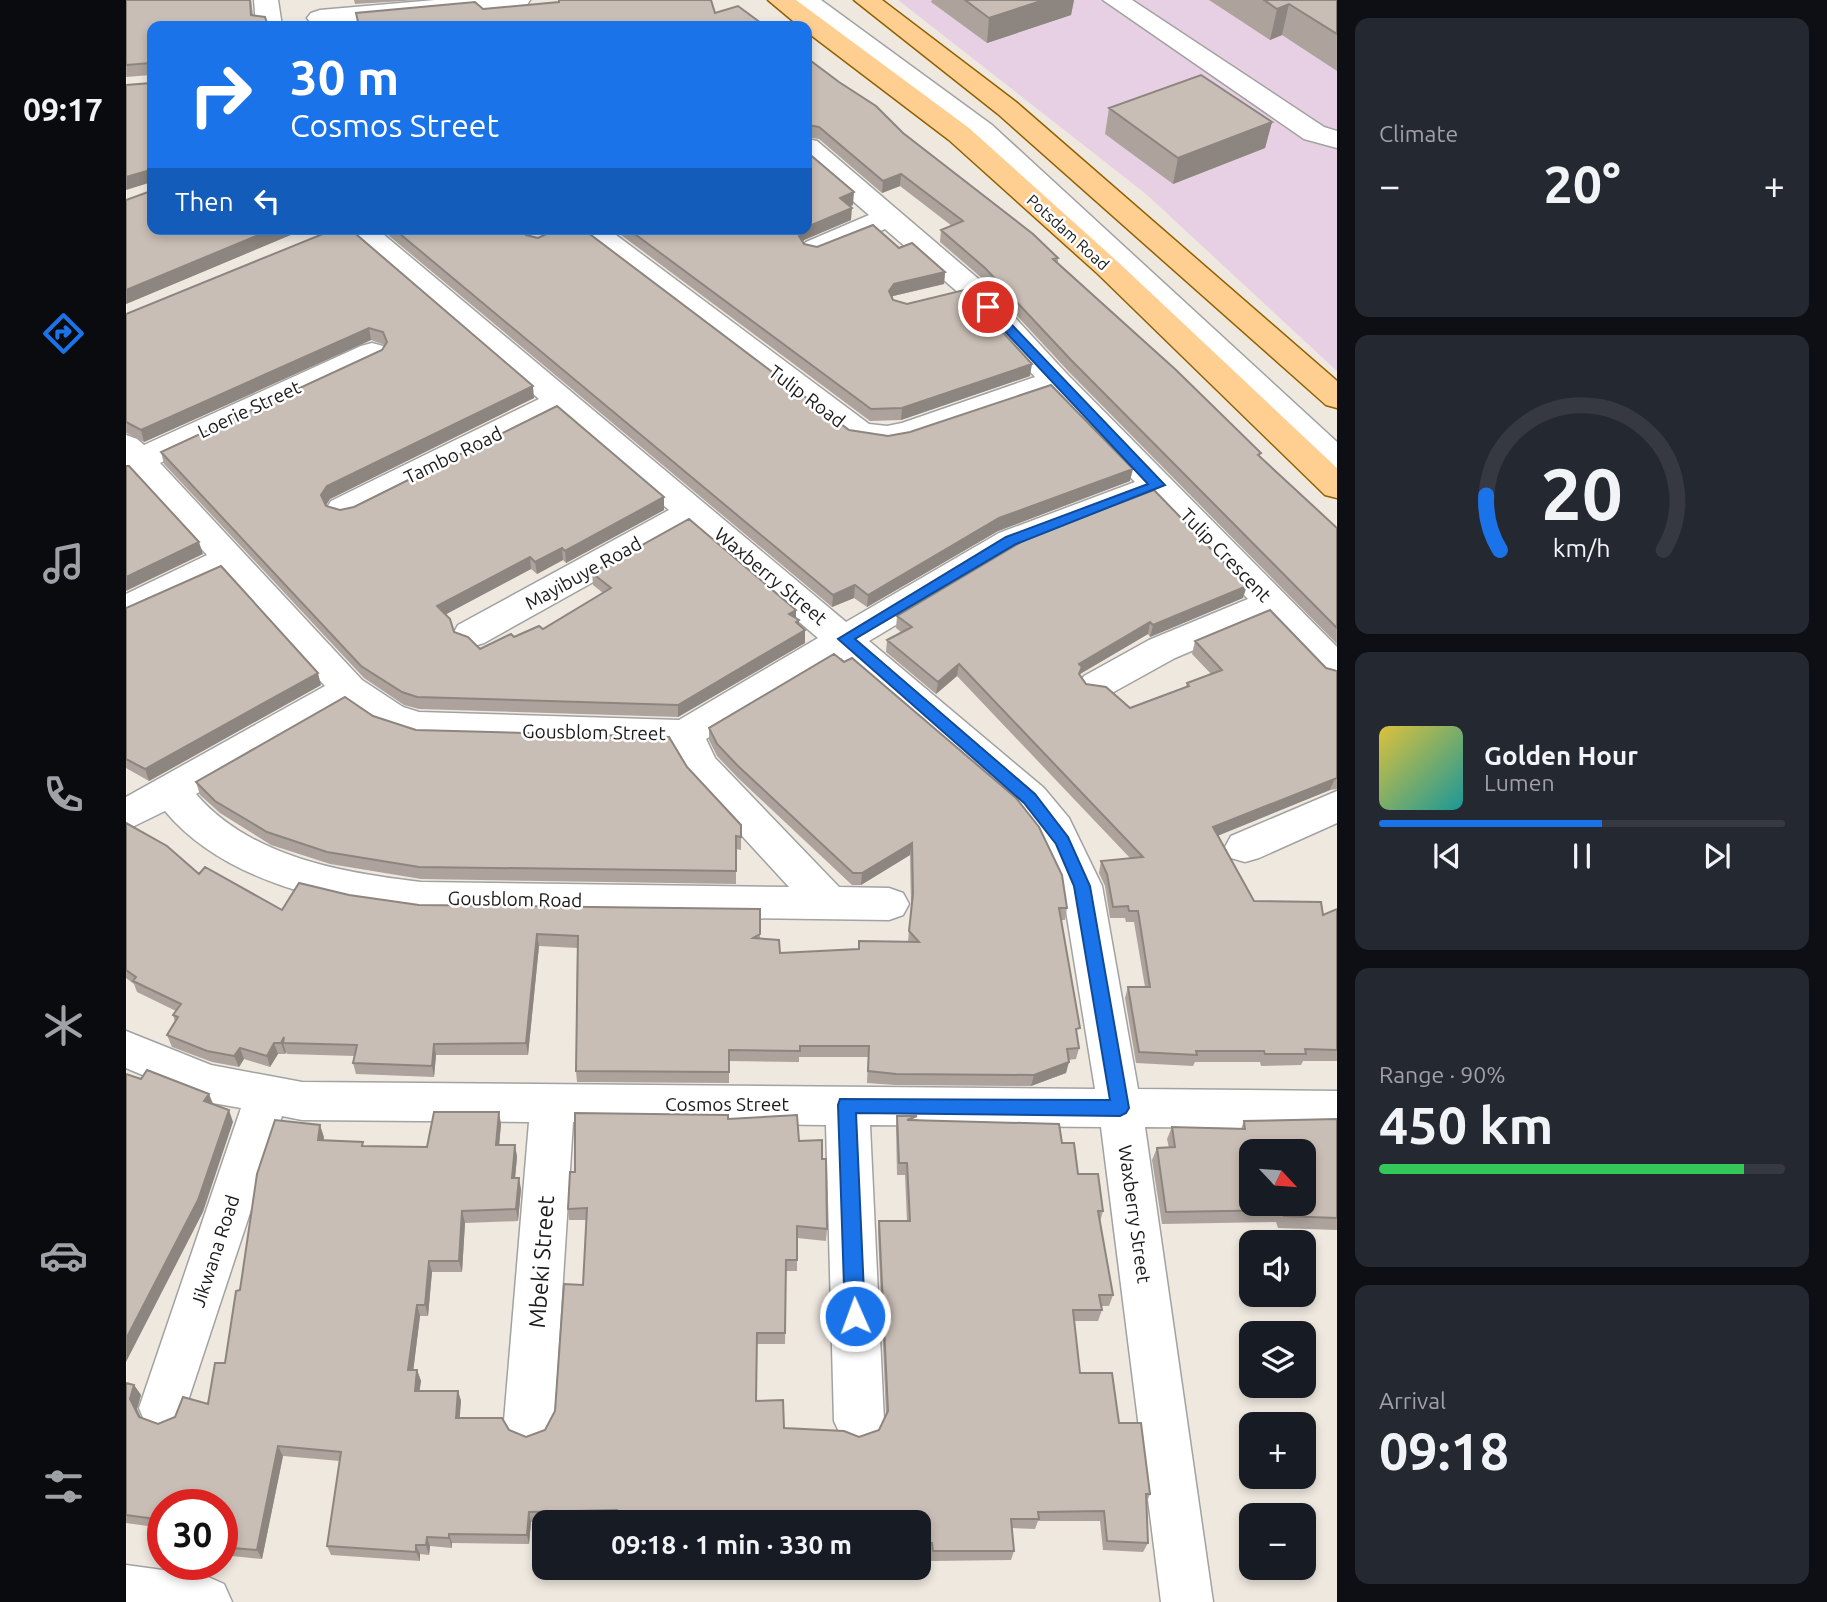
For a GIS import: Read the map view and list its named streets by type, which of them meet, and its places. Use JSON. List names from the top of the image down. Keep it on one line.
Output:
{"streets":{"main road":["Potsdam Road"],"street":["Tulip Road","Loerie Street","Tambo Road","Tulip Crescent","Mayibuye Road","Waxberry Street","Gousblom Street","Gousblom Road","Cosmos Street","Jikwana Road","Mbeki Street"]},"crossings":[["Tulip Road","Tulip Crescent"],["Loerie Street","Gousblom Street"],["Tambo Road","Waxberry Street"],["Tulip Crescent","Gousblom Street"],["Mayibuye Road","Waxberry Street"],["Waxberry Street","Gousblom Street"],["Waxberry Street","Cosmos Street"],["Cosmos Street","Jikwana Road"],["Cosmos Street","Mbeki Street"]],"north":"bottom right","page":{"tabs":"09:17","tile":["Climate",["Range · 90%","450 km"],["Arrival","09:18"]],"turn":["30 m","Cosmos Street"],"heat":["−","20°","+"],"then":"Then","song":["Golden Hour","Lumen"],"map_buttons":["+","−"],"limit":"30","trip":"09:18 · 1 min · 330 m","gauge":["20","km/h"]}}
